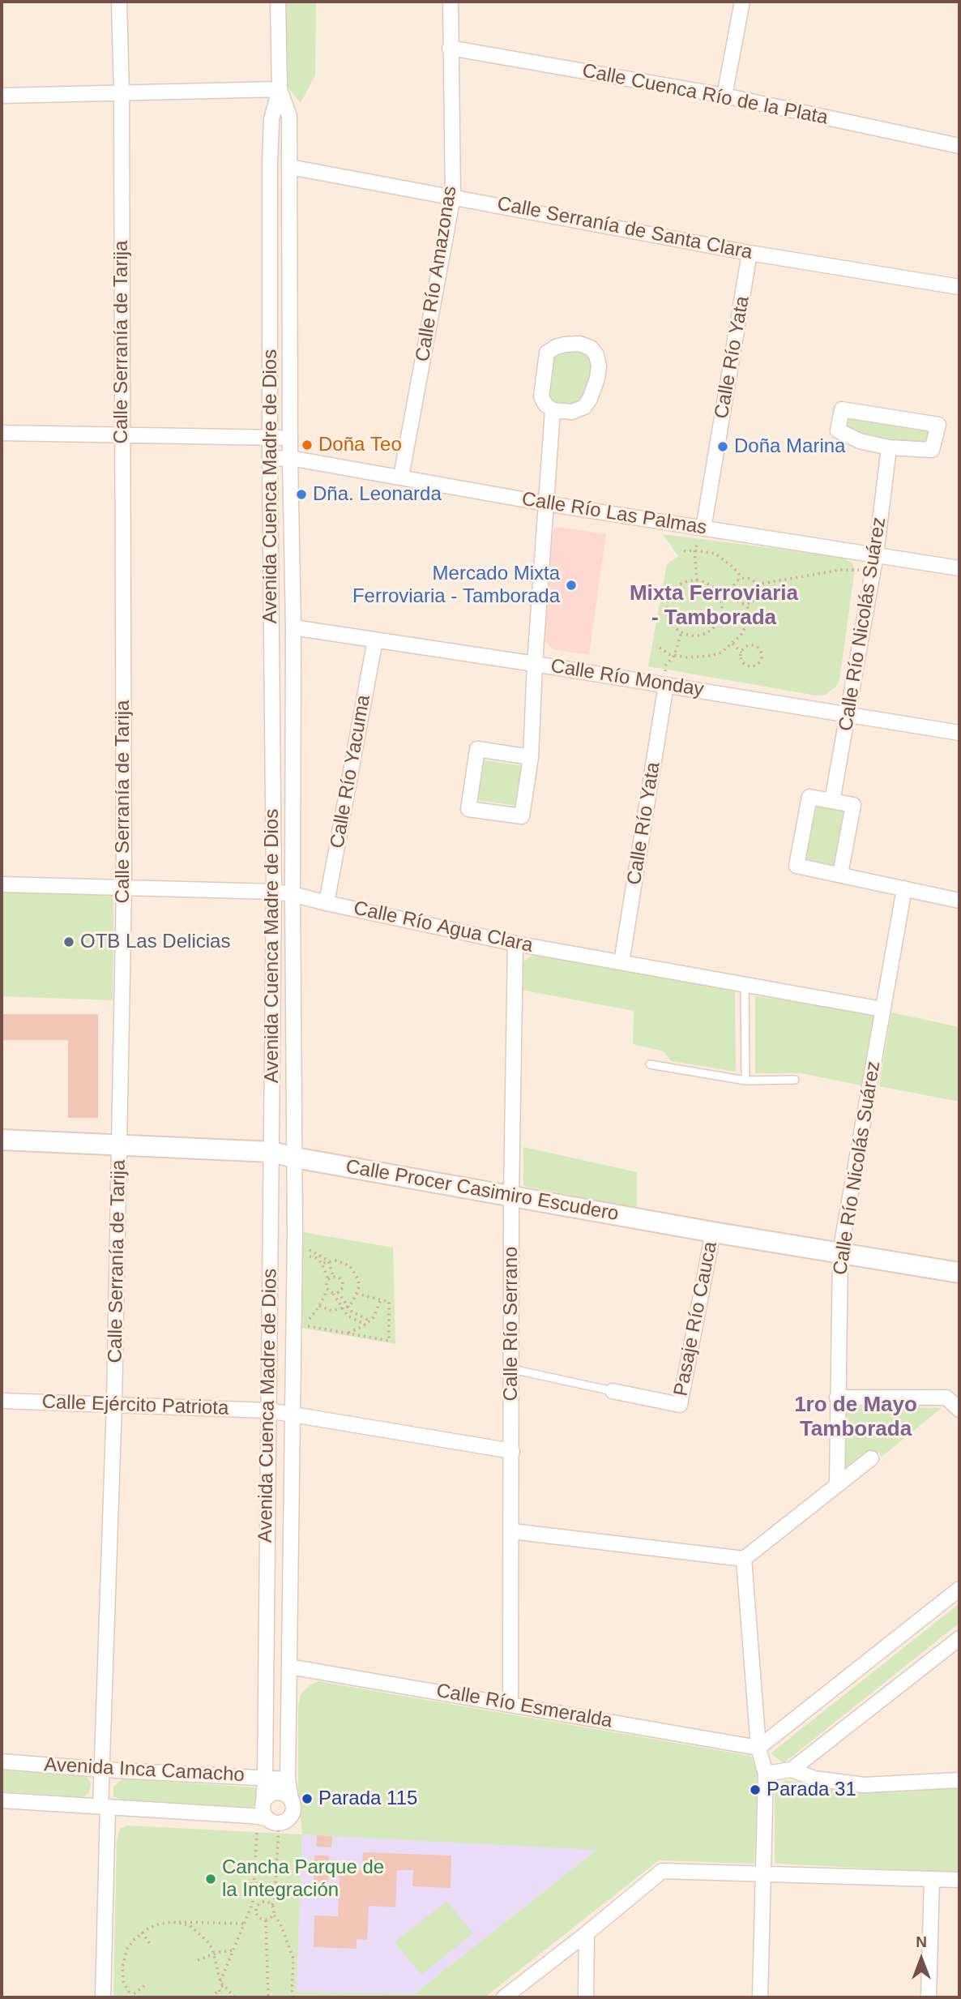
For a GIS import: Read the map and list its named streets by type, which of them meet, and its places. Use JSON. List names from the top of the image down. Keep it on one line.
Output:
{"streets":{"main road":["Calle Procer Casimiro Escudero"],"street":["Calle Cuenca Río de la Plata","Calle Serranía de Santa Clara","Calle Río Amazonas","Calle Serranía de Tarija","Calle Río Yata","Avenida Cuenca Madre de Dios","Calle Río Las Palmas","Calle Río Nicolás Suárez","Calle Río Monday","Calle Río Yacuma","Calle Río Agua Clara","Pasaje Río Cauca","Calle Río Serrano","Calle Ejército Patriota","Calle Río Esmeralda","Avenida Inca Camacho"]},"crossings":[["Calle Cuenca Río de la Plata","Calle Río Amazonas"],["Calle Serranía de Santa Clara","Calle Río Amazonas"],["Calle Serranía de Santa Clara","Calle Río Yata"],["Calle Serranía de Santa Clara","Avenida Cuenca Madre de Dios"],["Calle Río Amazonas","Calle Río Las Palmas"],["Calle Serranía de Tarija","Calle Río Agua Clara"],["Calle Serranía de Tarija","Calle Procer Casimiro Escudero"],["Calle Serranía de Tarija","Calle Ejército Patriota"],["Calle Serranía de Tarija","Avenida Inca Camacho"],["Calle Río Yata","Calle Río Las Palmas"],["Calle Río Yata","Calle Río Monday"],["Calle Río Yata","Calle Río Agua Clara"],["Avenida Cuenca Madre de Dios","Calle Río Las Palmas"],["Avenida Cuenca Madre de Dios","Calle Río Monday"],["Avenida Cuenca Madre de Dios","Calle Río Agua Clara"],["Avenida Cuenca Madre de Dios","Calle Procer Casimiro Escudero"],["Avenida Cuenca Madre de Dios","Calle Ejército Patriota"],["Avenida Cuenca Madre de Dios","Calle Río Esmeralda"],["Avenida Cuenca Madre de Dios","Avenida Inca Camacho"],["Calle Río Las Palmas","Calle Río Nicolás Suárez"],["Calle Río Nicolás Suárez","Calle Río Monday"],["Calle Río Nicolás Suárez","Calle Río Agua Clara"],["Calle Río Nicolás Suárez","Calle Procer Casimiro Escudero"],["Calle Río Monday","Calle Río Yacuma"],["Calle Río Yacuma","Calle Río Agua Clara"],["Calle Río Agua Clara","Calle Río Serrano"],["Calle Procer Casimiro Escudero","Pasaje Río Cauca"],["Calle Procer Casimiro Escudero","Calle Río Serrano"],["Pasaje Río Cauca","Calle Río Serrano"],["Calle Río Serrano","Calle Río Esmeralda"]],"districts":["Mixta Ferroviaria - Tamborada","1ro de Mayo Tamborada"],"places":["Doña Teo","Doña Marina","Dña. Leonarda","Mercado Mixta Ferroviaria - Tamborada","OTB Las Delicias","Parada 31","Parada 115","Cancha Parque de la Integración"],"north":"top"}
